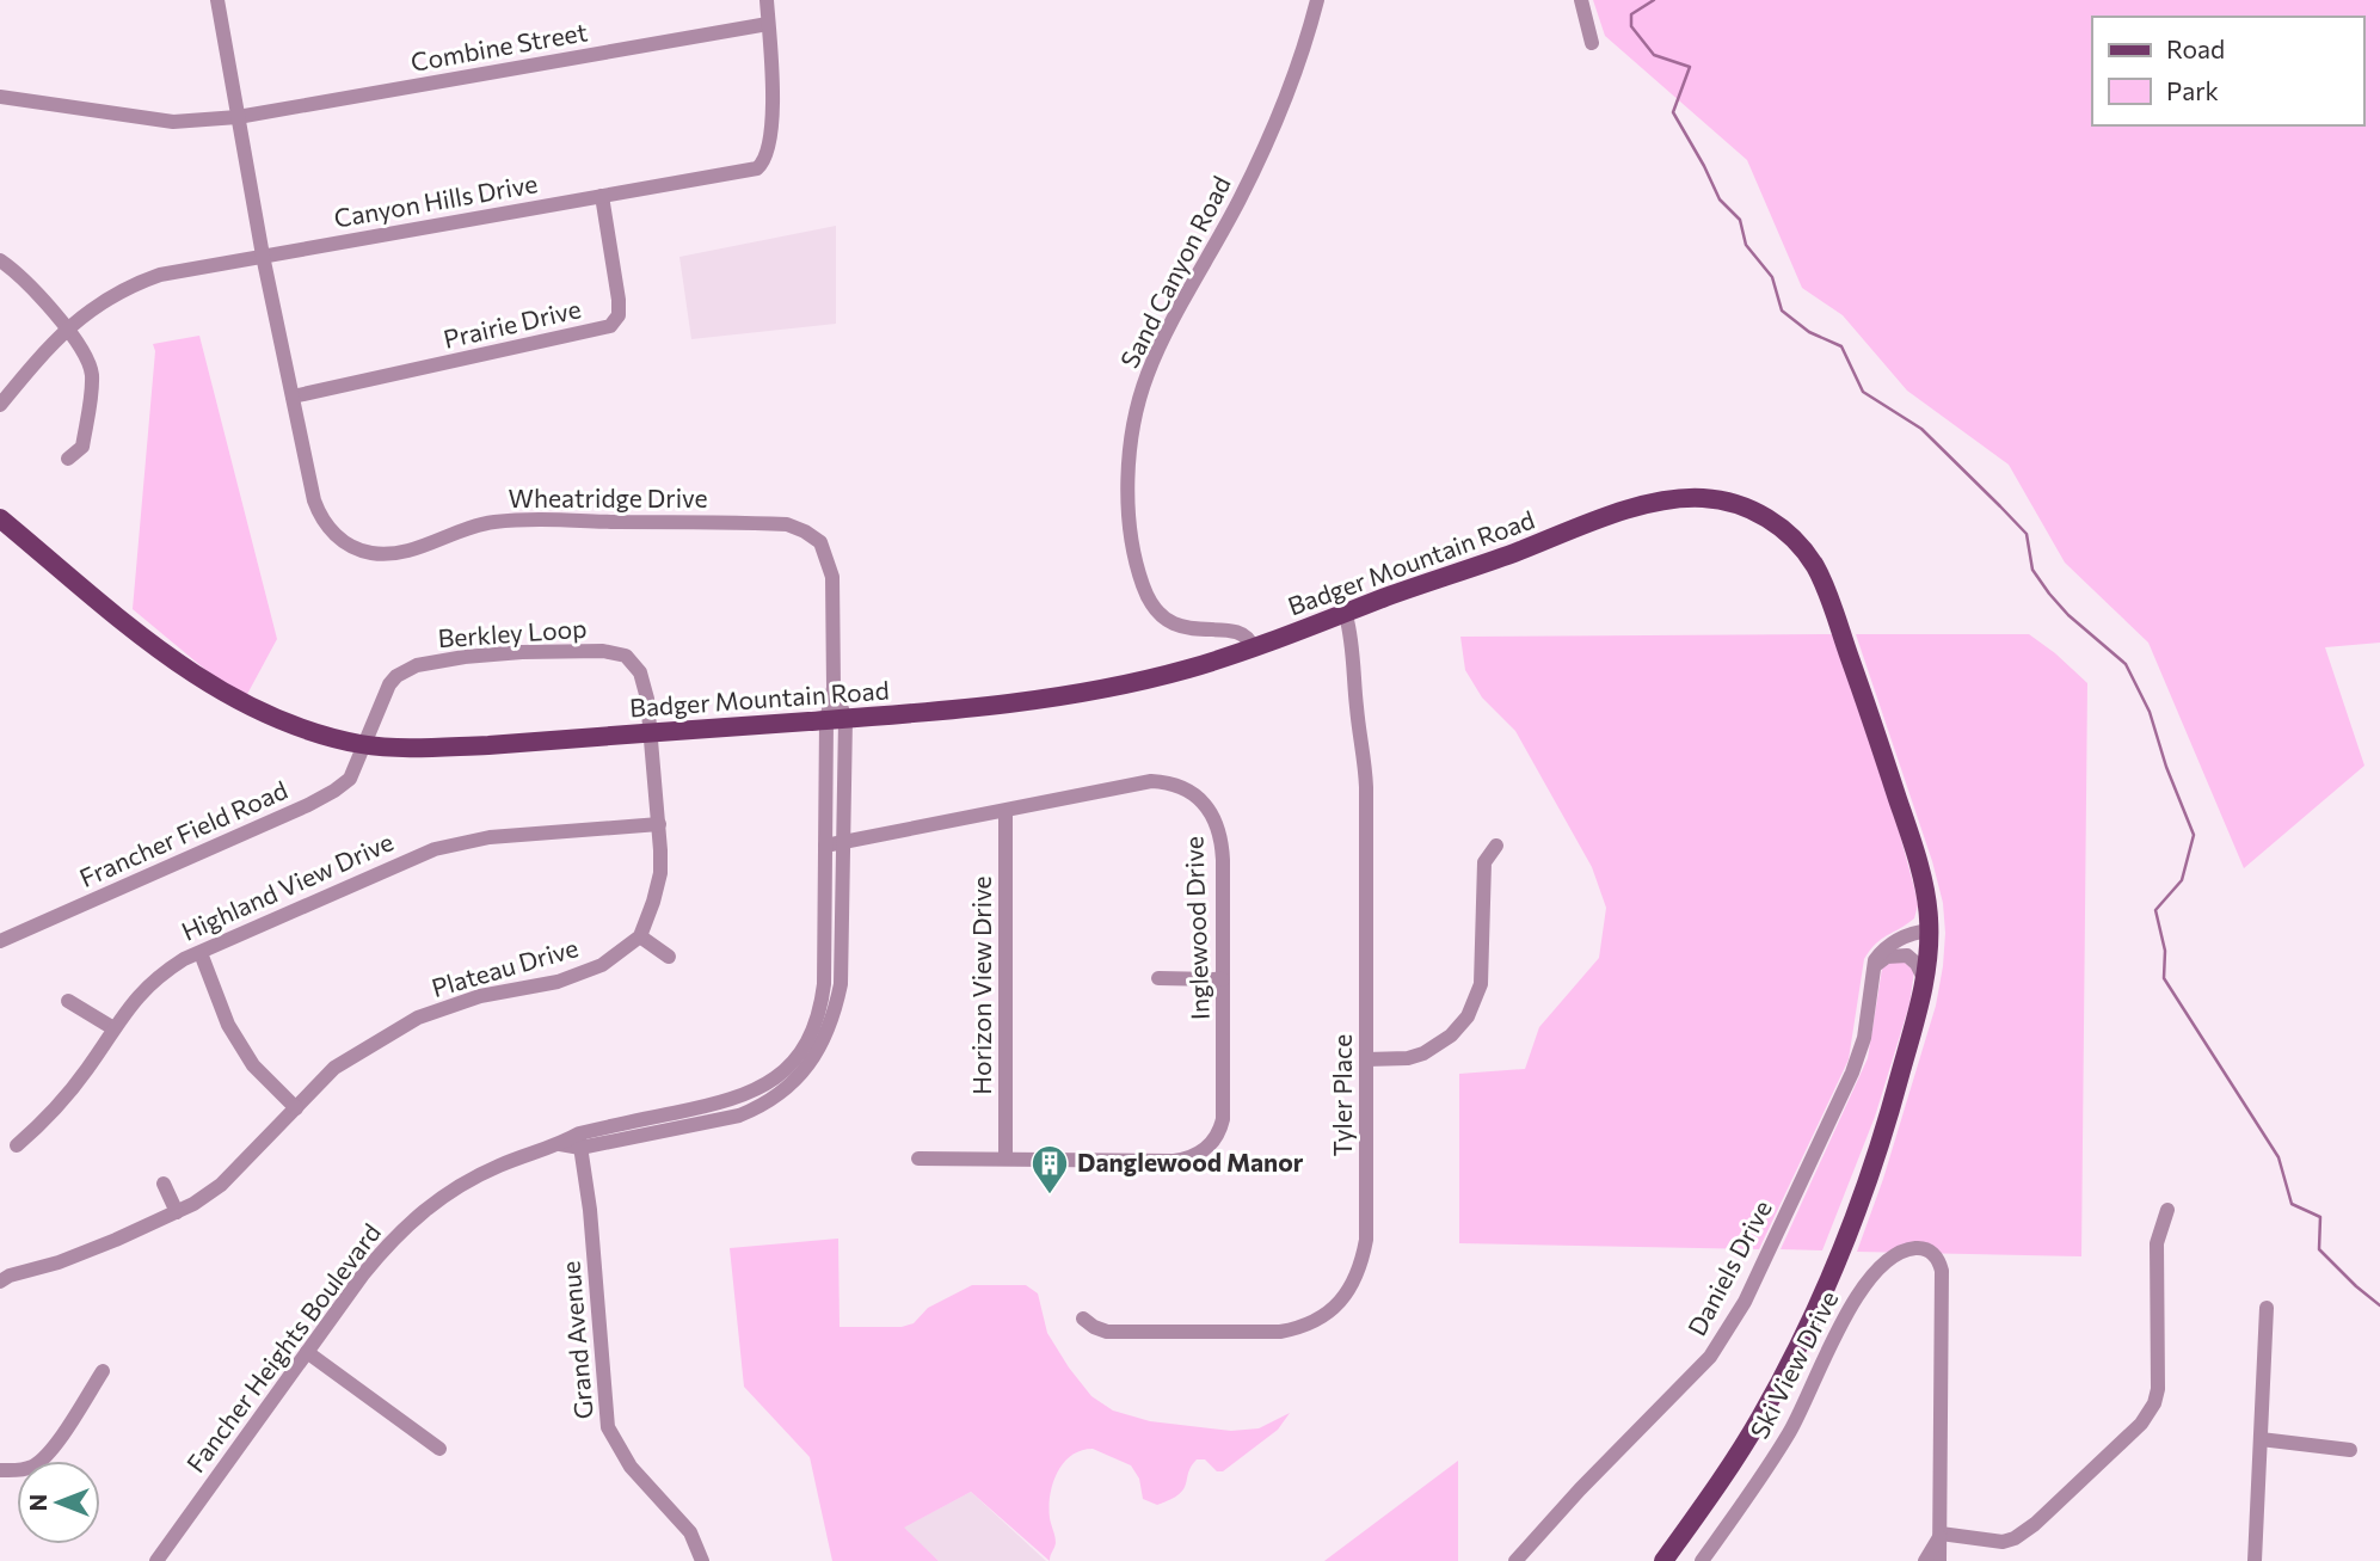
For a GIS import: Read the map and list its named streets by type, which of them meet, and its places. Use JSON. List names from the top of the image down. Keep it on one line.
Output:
{"streets":{"main road":["Badger Mountain Road"],"street":["Combine Street","Canyon Hills Drive","Sand Canyon Road","Prairie Drive","Wheatridge Drive","Berkley Loop","Francher Field Road","Highland View Drive","Inglewood Drive","Plateau Drive","Horizon View Drive","Tyler Place","Daniels Drive","Grand Avenue","Fancher Heights Boulevard","Ski View Drive"]},"crossings":[["Combine Street","Canyon Hills Drive"],["Canyon Hills Drive","Prairie Drive"],["Canyon Hills Drive","Wheatridge Drive"],["Sand Canyon Road","Badger Mountain Road"],["Prairie Drive","Wheatridge Drive"],["Wheatridge Drive","Badger Mountain Road"],["Wheatridge Drive","Fancher Heights Boulevard"],["Badger Mountain Road","Berkley Loop"],["Badger Mountain Road","Francher Field Road"],["Badger Mountain Road","Tyler Place"],["Badger Mountain Road","Daniels Drive"],["Badger Mountain Road","Fancher Heights Boulevard"],["Berkley Loop","Francher Field Road"],["Inglewood Drive","Horizon View Drive"],["Inglewood Drive","Fancher Heights Boulevard"],["Grand Avenue","Fancher Heights Boulevard"]],"places":{"building":["Danglewood Manor"]},"legend":["Road","Park"],"north":"left"}
